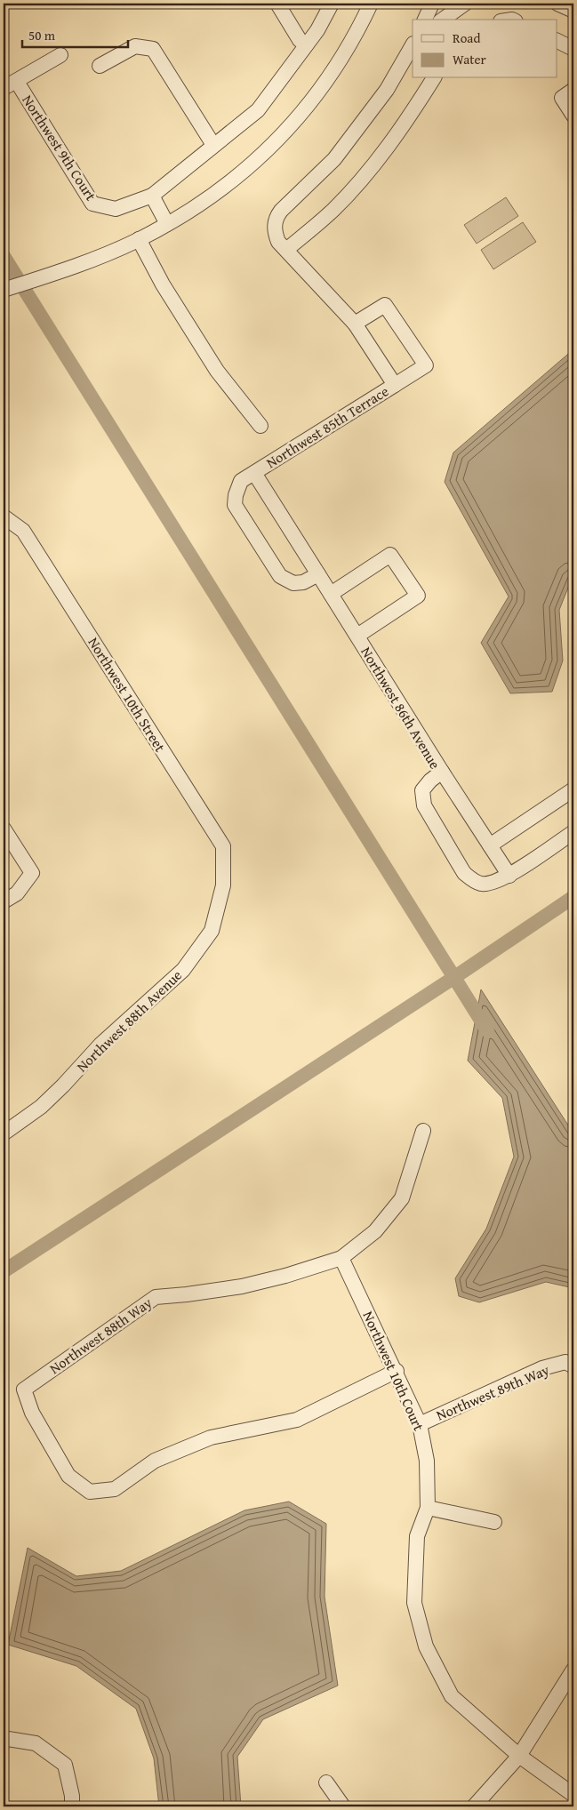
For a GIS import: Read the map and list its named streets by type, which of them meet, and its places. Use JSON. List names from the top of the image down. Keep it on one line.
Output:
{"streets":{"street":["Northwest 9th Court","Northwest 85th Terrace","Northwest 10th Street","Northwest 86th Avenue","Northwest 88th Avenue","Northwest 88th Way","Northwest 10th Court","Northwest 89th Way"]},"crossings":[["Northwest 85th Terrace","Northwest 86th Avenue"],["Northwest 10th Street","Northwest 88th Avenue"],["Northwest 88th Way","Northwest 10th Court"],["Northwest 10th Court","Northwest 89th Way"]],"legend":["Road","Water"],"scale_bar":"50 m"}
